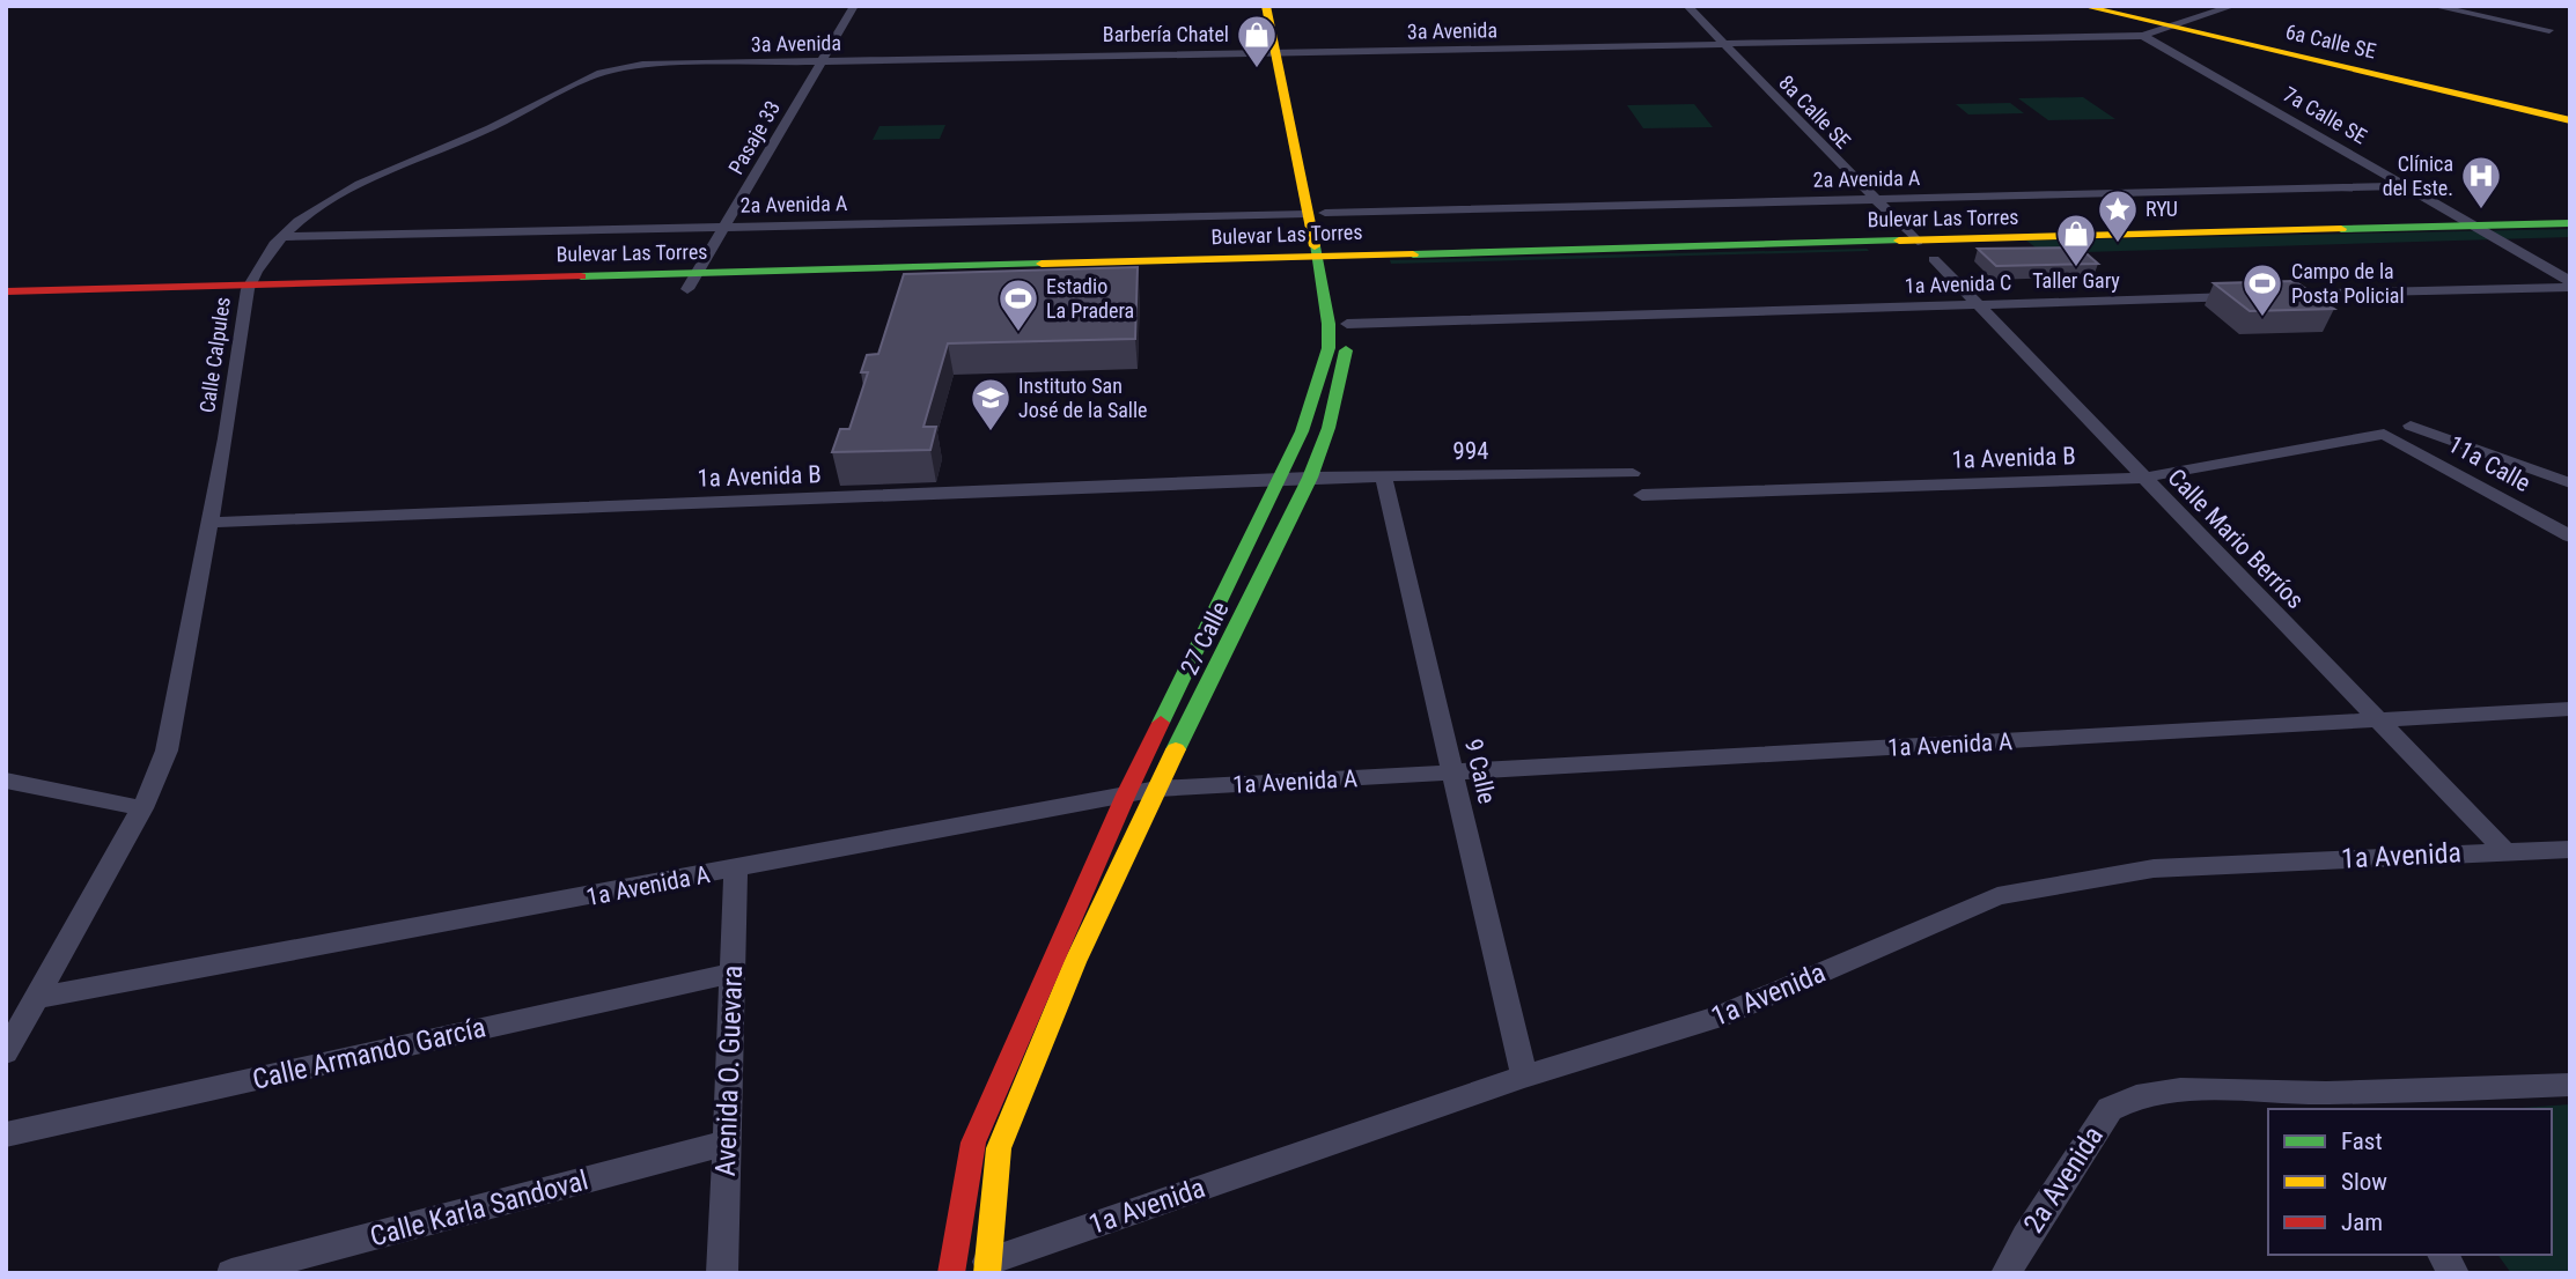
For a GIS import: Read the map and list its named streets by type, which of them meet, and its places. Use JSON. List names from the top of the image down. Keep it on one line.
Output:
{"streets":{"street":["3a Avenida","6a Calle SE","8a Calle SE","7a Calle SE","Pasaje 33","2a Avenida A","Bulevar Las Torres","1a Avenida C","Calle Calpules","994","1a Avenida B","11a Calle","Calle Mario Berríos","27 Calle","1a Avenida A","9 Calle","1a Avenida","Calle Armando García","Avenida O. Guevara","2a Avenida","Calle Karla Sandoval"]},"crossings":[["3a Avenida","6a Calle SE"],["3a Avenida","8a Calle SE"],["3a Avenida","7a Calle SE"],["3a Avenida","Pasaje 33"],["3a Avenida","Calle Calpules"],["3a Avenida","27 Calle"],["8a Calle SE","2a Avenida A"],["8a Calle SE","Bulevar Las Torres"],["8a Calle SE","Calle Mario Berríos"],["7a Calle SE","2a Avenida A"],["7a Calle SE","Bulevar Las Torres"],["7a Calle SE","1a Avenida C"],["Pasaje 33","2a Avenida A"],["Pasaje 33","Bulevar Las Torres"],["2a Avenida A","Calle Calpules"],["2a Avenida A","27 Calle"],["Bulevar Las Torres","Calle Calpules"],["Bulevar Las Torres","Calle Mario Berríos"],["Bulevar Las Torres","27 Calle"],["1a Avenida C","Calle Mario Berríos"],["1a Avenida C","27 Calle"],["Calle Calpules","1a Avenida B"],["Calle Calpules","1a Avenida A"],["994","1a Avenida B"],["994","27 Calle"],["994","9 Calle"],["1a Avenida B","11a Calle"],["1a Avenida B","Calle Mario Berríos"],["1a Avenida B","27 Calle"],["Calle Mario Berríos","1a Avenida A"],["Calle Mario Berríos","1a Avenida"],["27 Calle","1a Avenida A"],["27 Calle","1a Avenida"],["1a Avenida A","9 Calle"],["1a Avenida A","Avenida O. Guevara"],["9 Calle","1a Avenida"],["Calle Armando García","Avenida O. Guevara"],["Avenida O. Guevara","Calle Karla Sandoval"]],"places":{"shop":["Barbería Chatel","Taller Gary"],"hospital":["Clínica del Este."],"place":["RYU"],"sports":["Campo de la Posta Policial","Estadio La Pradera"],"school or university":["Instituto San José de la Salle"]},"legend":["Fast","Slow","Jam"]}
